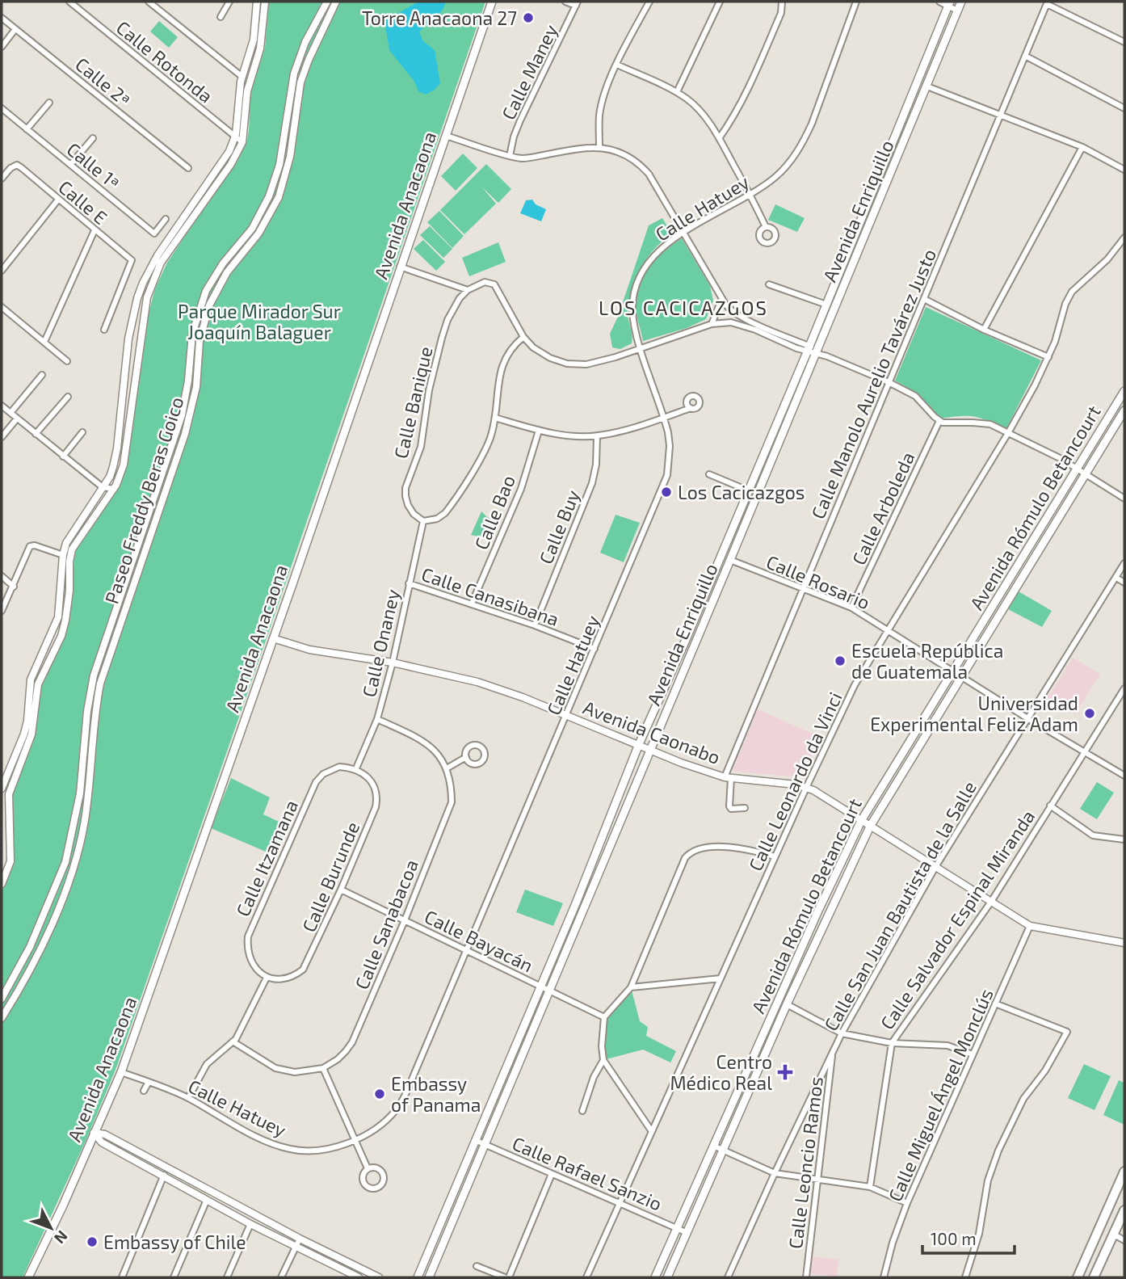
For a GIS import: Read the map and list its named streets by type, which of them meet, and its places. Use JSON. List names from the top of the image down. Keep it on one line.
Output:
{"streets":{"main road":["Avenida Anacaona","Avenida Enriquillo","Avenida Rómulo Betancourt"],"street":["Calle Rotonda","Calle Maney","Calle 2ª","Calle 1ª","Calle E","Calle Hatuey","Calle Manolo Aurelio Tavárez Justo","Calle Banique","Paseo Freddy Beras Goico","Calle Arboleda","Calle Bao","Calle Buy","Calle Rosario","Calle Canasibana","Calle Onaney","Avenida Caonabo","Calle Leonardo da Vinci","Calle Itzamana","Calle Burunde","Calle San Juan Bautista de la Salle","Calle Salvador Espinal Miranda","Calle Sanabacoa","Calle Bayacán","Calle Miguel Ángel Monclús","Calle Leoncio Ramos","Calle Rafael Sanzio"]},"crossings":[["Avenida Anacaona","Calle Hatuey"],["Avenida Anacaona","Avenida Caonabo"],["Calle Hatuey","Calle Canasibana"],["Calle Hatuey","Avenida Caonabo"],["Calle Hatuey","Calle Bayacán"],["Avenida Enriquillo","Calle Rosario"],["Avenida Enriquillo","Avenida Caonabo"],["Avenida Enriquillo","Calle Bayacán"],["Avenida Enriquillo","Calle Rafael Sanzio"],["Calle Manolo Aurelio Tavárez Justo","Calle Rosario"],["Calle Manolo Aurelio Tavárez Justo","Avenida Caonabo"],["Calle Banique","Calle Onaney"],["Avenida Rómulo Betancourt","Calle Rosario"],["Avenida Rómulo Betancourt","Avenida Caonabo"],["Avenida Rómulo Betancourt","Calle Rafael Sanzio"],["Calle Arboleda","Calle Rosario"],["Calle Bao","Calle Canasibana"],["Calle Buy","Calle Canasibana"],["Calle Rosario","Calle Leonardo da Vinci"],["Calle Rosario","Calle San Juan Bautista de la Salle"],["Calle Rosario","Calle Salvador Espinal Miranda"],["Calle Canasibana","Calle Onaney"],["Calle Onaney","Avenida Caonabo"],["Calle Onaney","Calle Itzamana"],["Calle Onaney","Calle Burunde"],["Calle Onaney","Calle Sanabacoa"],["Avenida Caonabo","Calle Leonardo da Vinci"],["Avenida Caonabo","Calle San Juan Bautista de la Salle"],["Avenida Caonabo","Calle Salvador Espinal Miranda"],["Avenida Caonabo","Calle Miguel Ángel Monclús"],["Calle Leonardo da Vinci","Calle Rafael Sanzio"],["Calle Itzamana","Calle Burunde"],["Calle Burunde","Calle Bayacán"],["Calle San Juan Bautista de la Salle","Calle Leoncio Ramos"],["Calle Sanabacoa","Calle Bayacán"]],"districts":["LOS CACICAZGOS"],"parks":["Parque Mirador Sur Joaquín Balaguer"],"places":{"other":["Torre Anacaona 27","Los Cacicazgos","Escuela República de Guatemala","Universidad Experimental Feliz Adam","Embassy of Panama","Embassy of Chile"],"health":["Centro Médico Real"]},"scale_bar":"100 m","north":"bottom right"}
